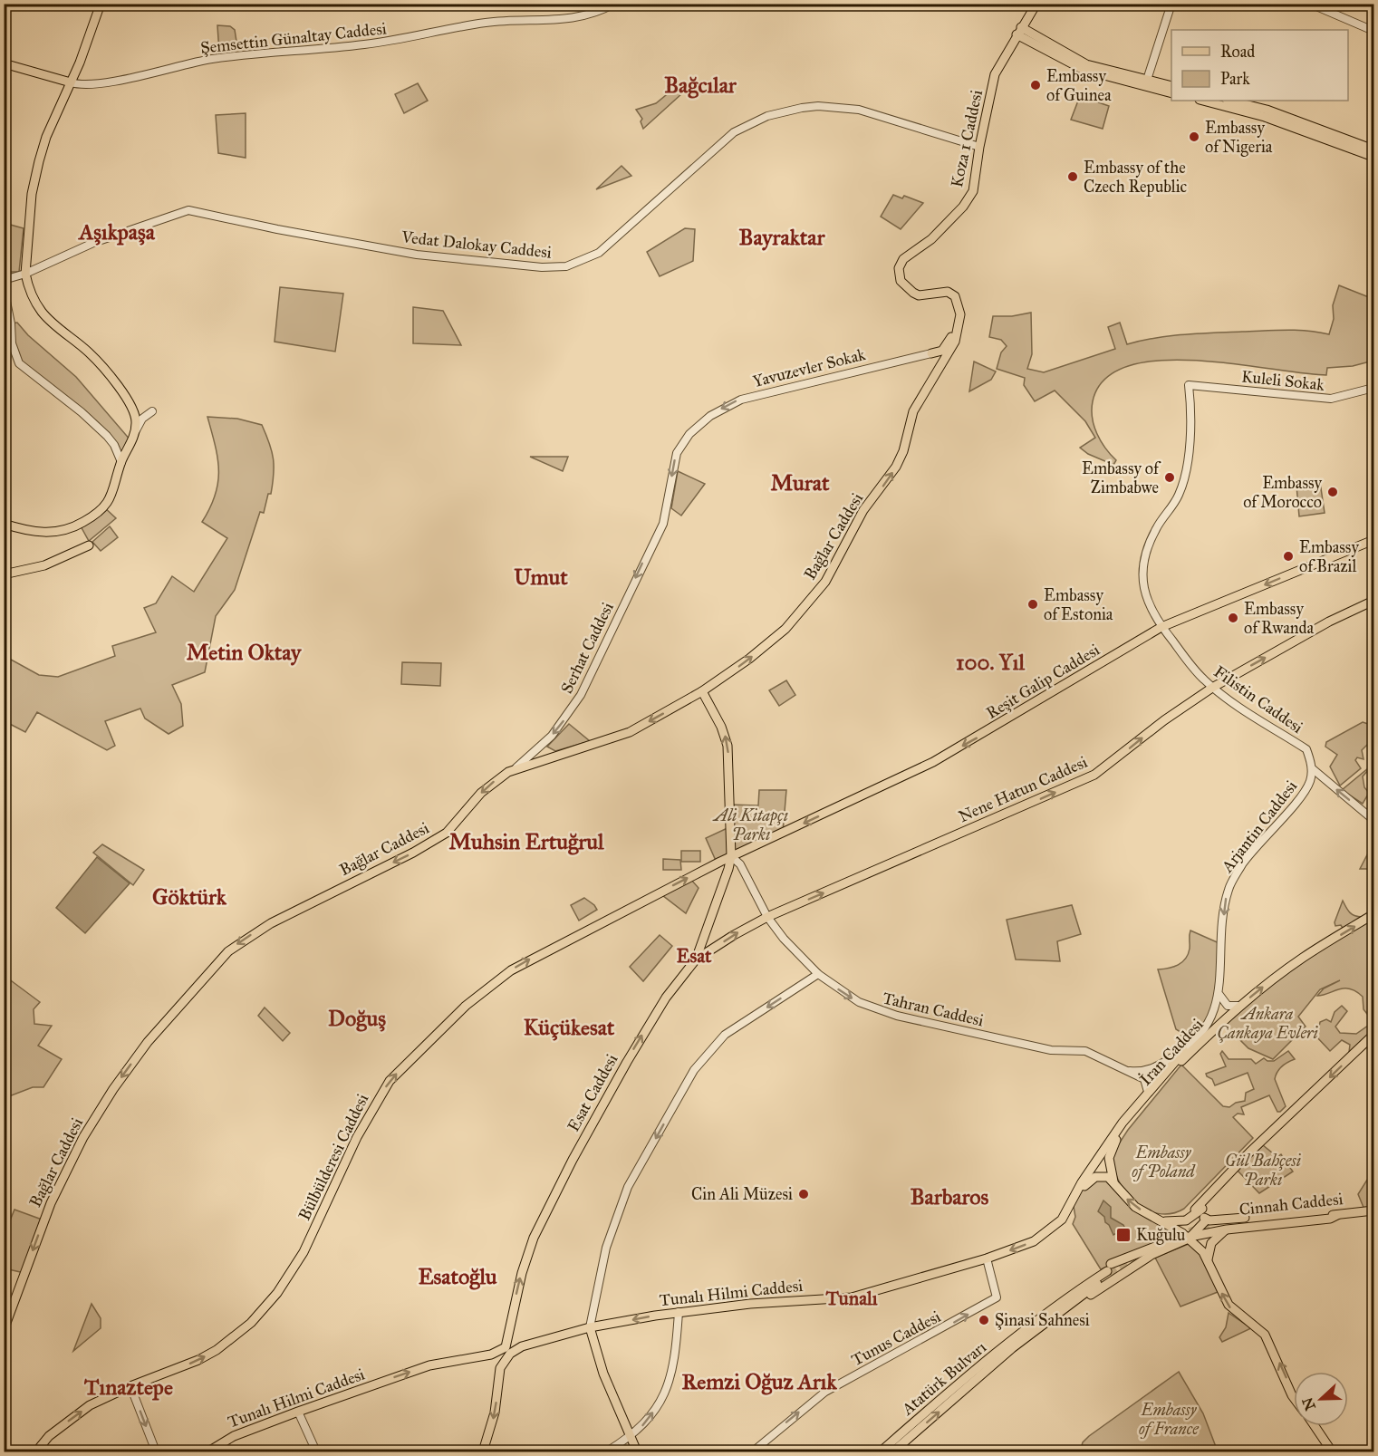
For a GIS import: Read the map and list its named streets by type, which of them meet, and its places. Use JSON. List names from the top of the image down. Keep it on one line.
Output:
{"streets":{"main road":["Koza 1 Caddesi","Bağlar Caddesi","Reşit Galip Caddesi","Nene Hatun Caddesi","İran Caddesi","Esat Caddesi","Bülbülderesi Caddesi","Cinnah Caddesi","Tunalı Hilmi Caddesi","Atatürk Bulvarı"],"street":["Şemsettin Günaltay Caddesi","Vedat Dalokay Caddesi","Yavuzevler Sokak","Kuleli Sokak","Serhat Caddesi","Filistin Caddesi","Arjantin Caddesi","Tahran Caddesi","Tunus Caddesi"]},"crossings":[["Koza 1 Caddesi","Vedat Dalokay Caddesi"],["Koza 1 Caddesi","Bağlar Caddesi"],["Yavuzevler Sokak","Serhat Caddesi"],["Kuleli Sokak","Filistin Caddesi"],["Bağlar Caddesi","Serhat Caddesi"],["Bağlar Caddesi","Esat Caddesi"],["Reşit Galip Caddesi","Filistin Caddesi"],["Reşit Galip Caddesi","Tahran Caddesi"],["Reşit Galip Caddesi","Esat Caddesi"],["Reşit Galip Caddesi","Bülbülderesi Caddesi"],["Filistin Caddesi","Nene Hatun Caddesi"],["Filistin Caddesi","Arjantin Caddesi"],["Nene Hatun Caddesi","Tahran Caddesi"],["Nene Hatun Caddesi","Esat Caddesi"],["Arjantin Caddesi","İran Caddesi"],["Tahran Caddesi","İran Caddesi"],["Tahran Caddesi","Esat Caddesi"],["Tahran Caddesi","Bülbülderesi Caddesi"],["İran Caddesi","Tunalı Hilmi Caddesi"],["Esat Caddesi","Bülbülderesi Caddesi"],["Cinnah Caddesi","Atatürk Bulvarı"],["Tunalı Hilmi Caddesi","Tunus Caddesi"]],"one_way":["Yavuzevler Sokak","Serhat Caddesi","Reşit Galip Caddesi","Nene Hatun Caddesi","Arjantin Caddesi","Tahran Caddesi","Esat Caddesi","Bülbülderesi Caddesi","Tunus Caddesi"],"districts":["Bağcılar","Aşıkpaşa","Bayraktar","Murat","Umut","Metin Oktay","100. Yıl","Muhsin Ertuğrul","Göktürk","Esat","Doğuş","Küçükesat","Barbaros","Esatoğlu","Tunalı","Remzi Oğuz Arık","Tınaztepe"],"parks":["Ali Kitapçı Parkı","Ankara Çankaya Evleri","Embassy of Poland","Gül Bahçesi Parkı","Embassy of France"],"places":{"other":["Embassy of Guinea","Embassy of Nigeria","Embassy of the Czech Republic","Embassy of Zimbabwe","Embassy of Morocco","Embassy of Brazil","Embassy of Estonia","Embassy of Rwanda","Cin Ali Müzesi","Şinasi Sahnesi"],"transit":["Kuğulu"]},"legend":["Road","Park"],"north":"left"}
